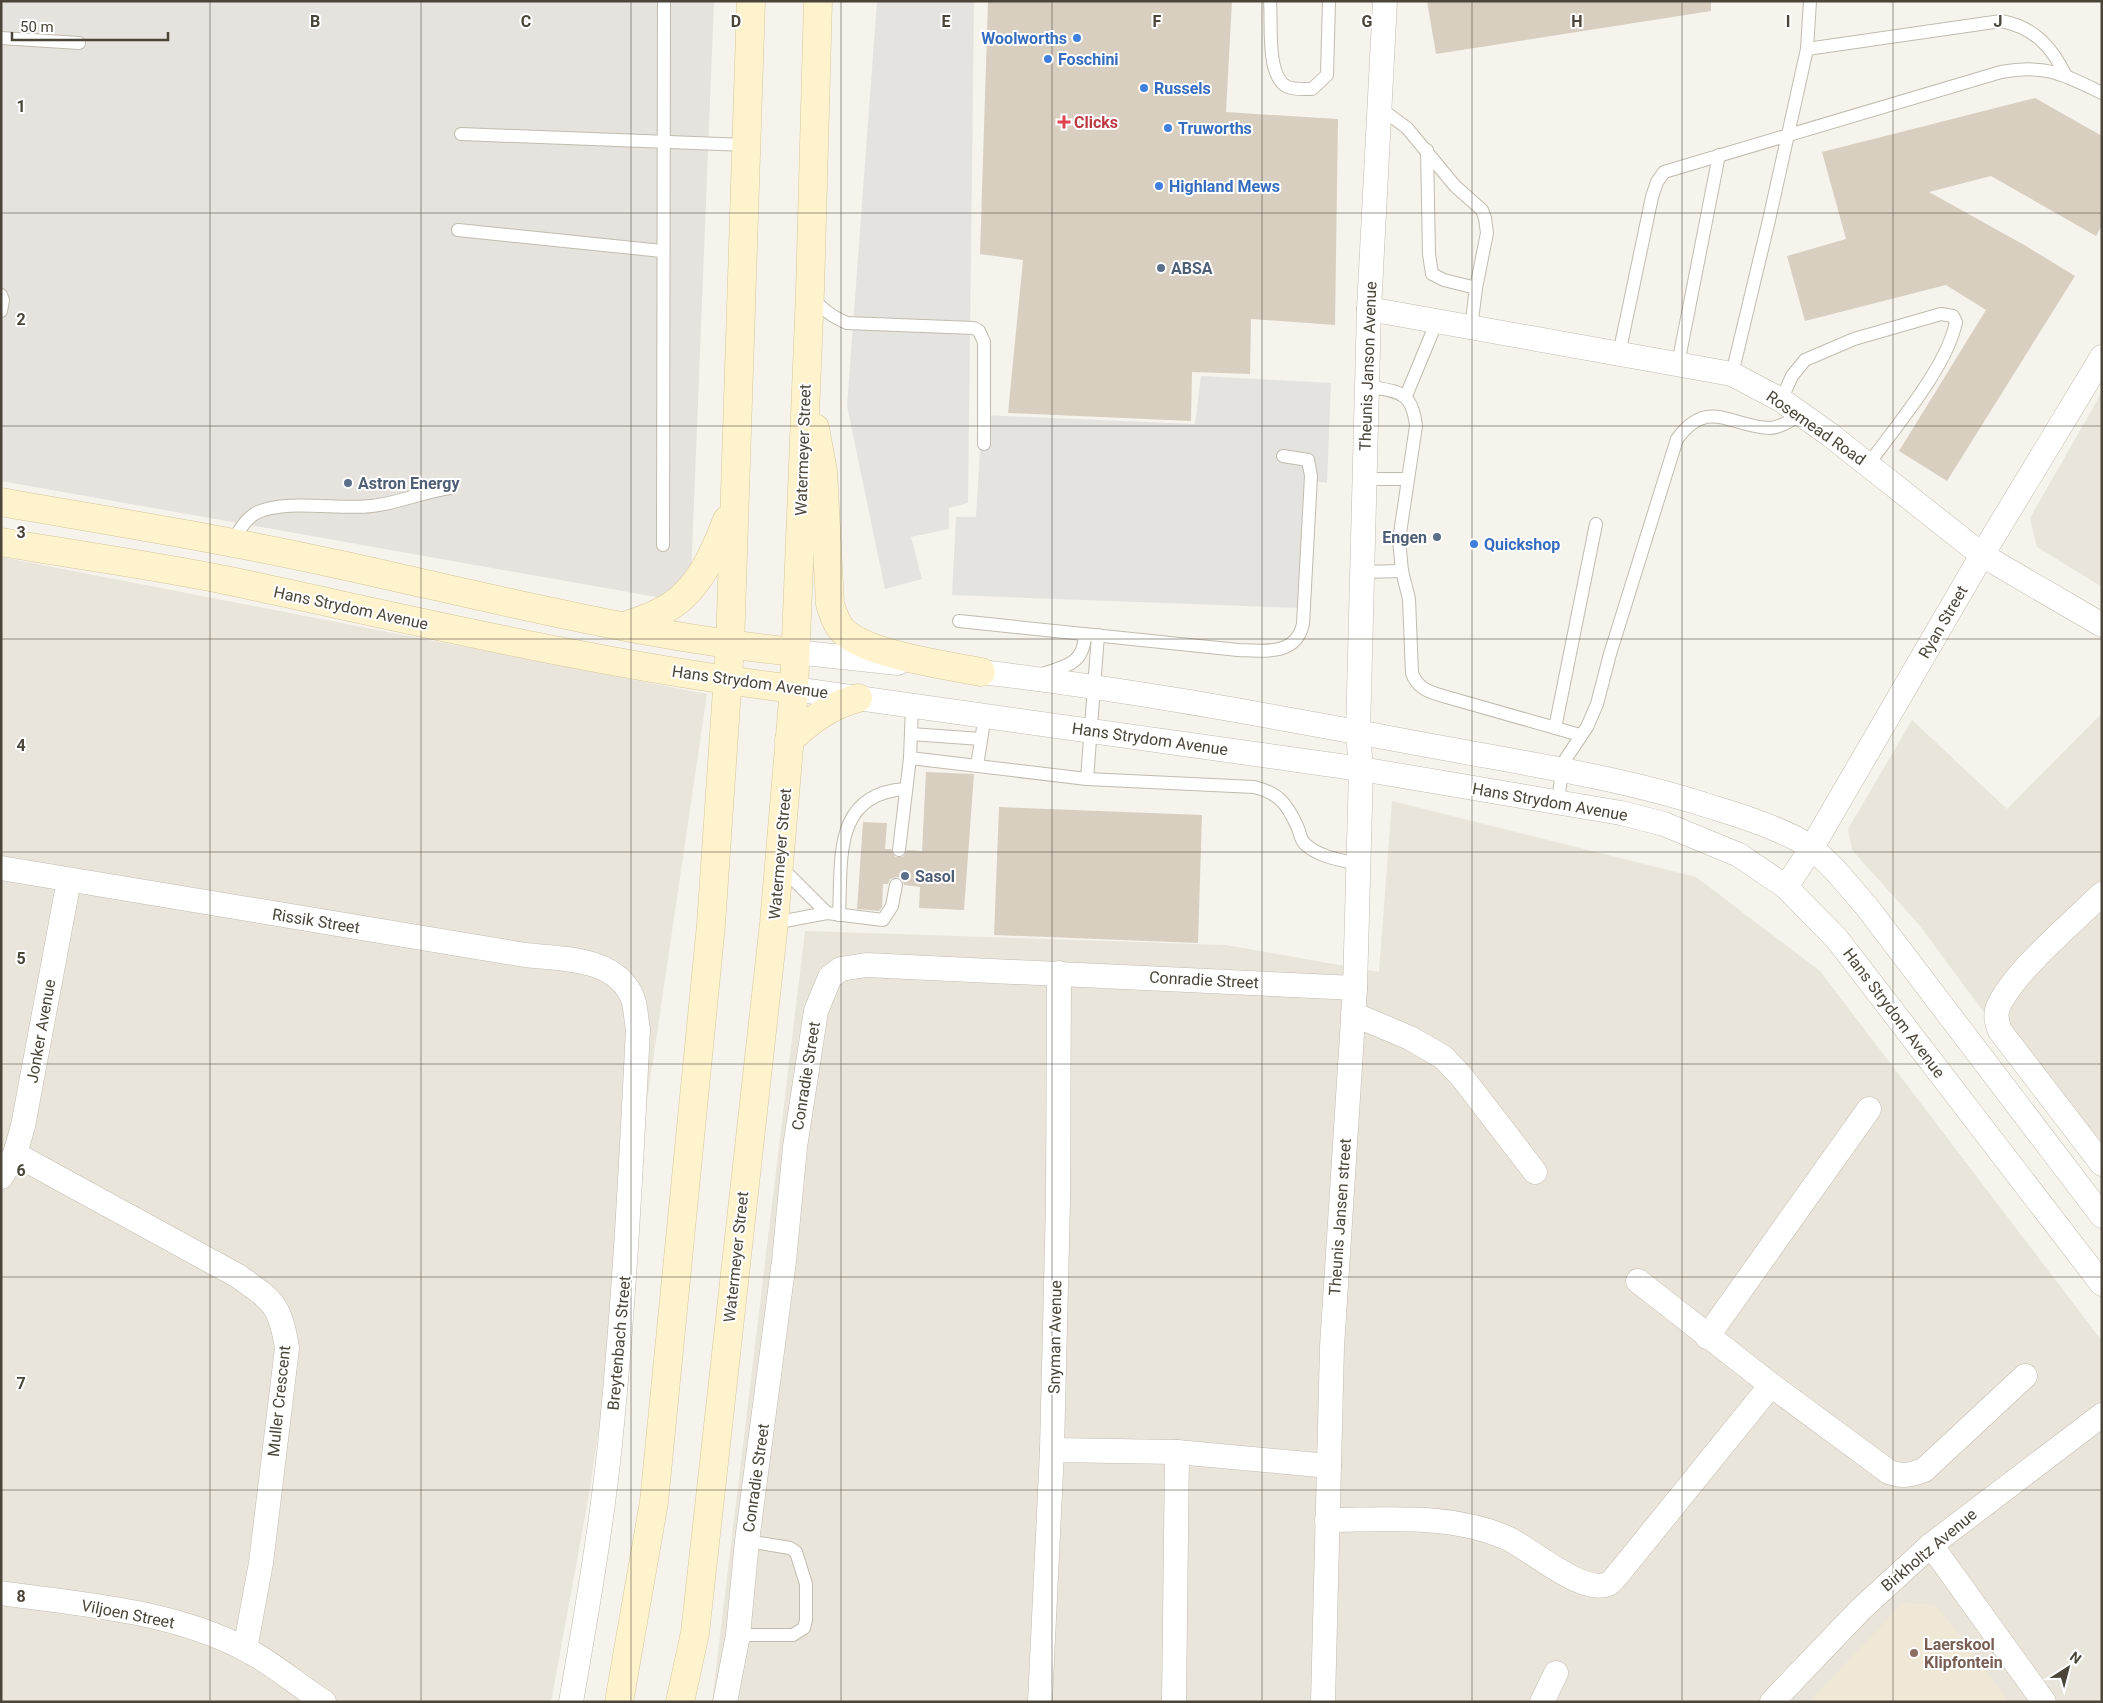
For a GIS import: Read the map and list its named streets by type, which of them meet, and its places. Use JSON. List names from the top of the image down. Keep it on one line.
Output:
{"streets":{"main road":["Watermeyer Street","Hans Strydom Avenue"],"street":["Theunis Janson Avenue","Rosemead Road","Ryan Street","Rissik Street","Conradie Street","Jonker Avenue","Theunis Jansen street","Snyman Avenue","Breytenbach Street","Muller Crescent","Birkholtz Avenue","Viljoen Street"]},"crossings":[["Theunis Janson Avenue","Rosemead Road"],["Theunis Janson Avenue","Hans Strydom Avenue"],["Theunis Janson Avenue","Theunis Jansen street"],["Rosemead Road","Ryan Street"],["Watermeyer Street","Hans Strydom Avenue"],["Hans Strydom Avenue","Ryan Street"],["Hans Strydom Avenue","Theunis Jansen street"],["Rissik Street","Jonker Avenue"],["Rissik Street","Breytenbach Street"],["Conradie Street","Theunis Jansen street"],["Conradie Street","Snyman Avenue"],["Jonker Avenue","Muller Crescent"],["Muller Crescent","Viljoen Street"]],"places":{"other":["Woolworths","Foschini","Russels","Truworths","Highland Mews","ABSA","Astron Energy","Engen","Quickshop","Sasol","Laerskool Klipfontein"],"health":["Clicks"]},"scale_bar":"50 m","north":"top right","grid":{"columns":["B","C","D","E","F","G","H","I","J"],"rows":["1","2","3","4","5","6","7","8"]}}
